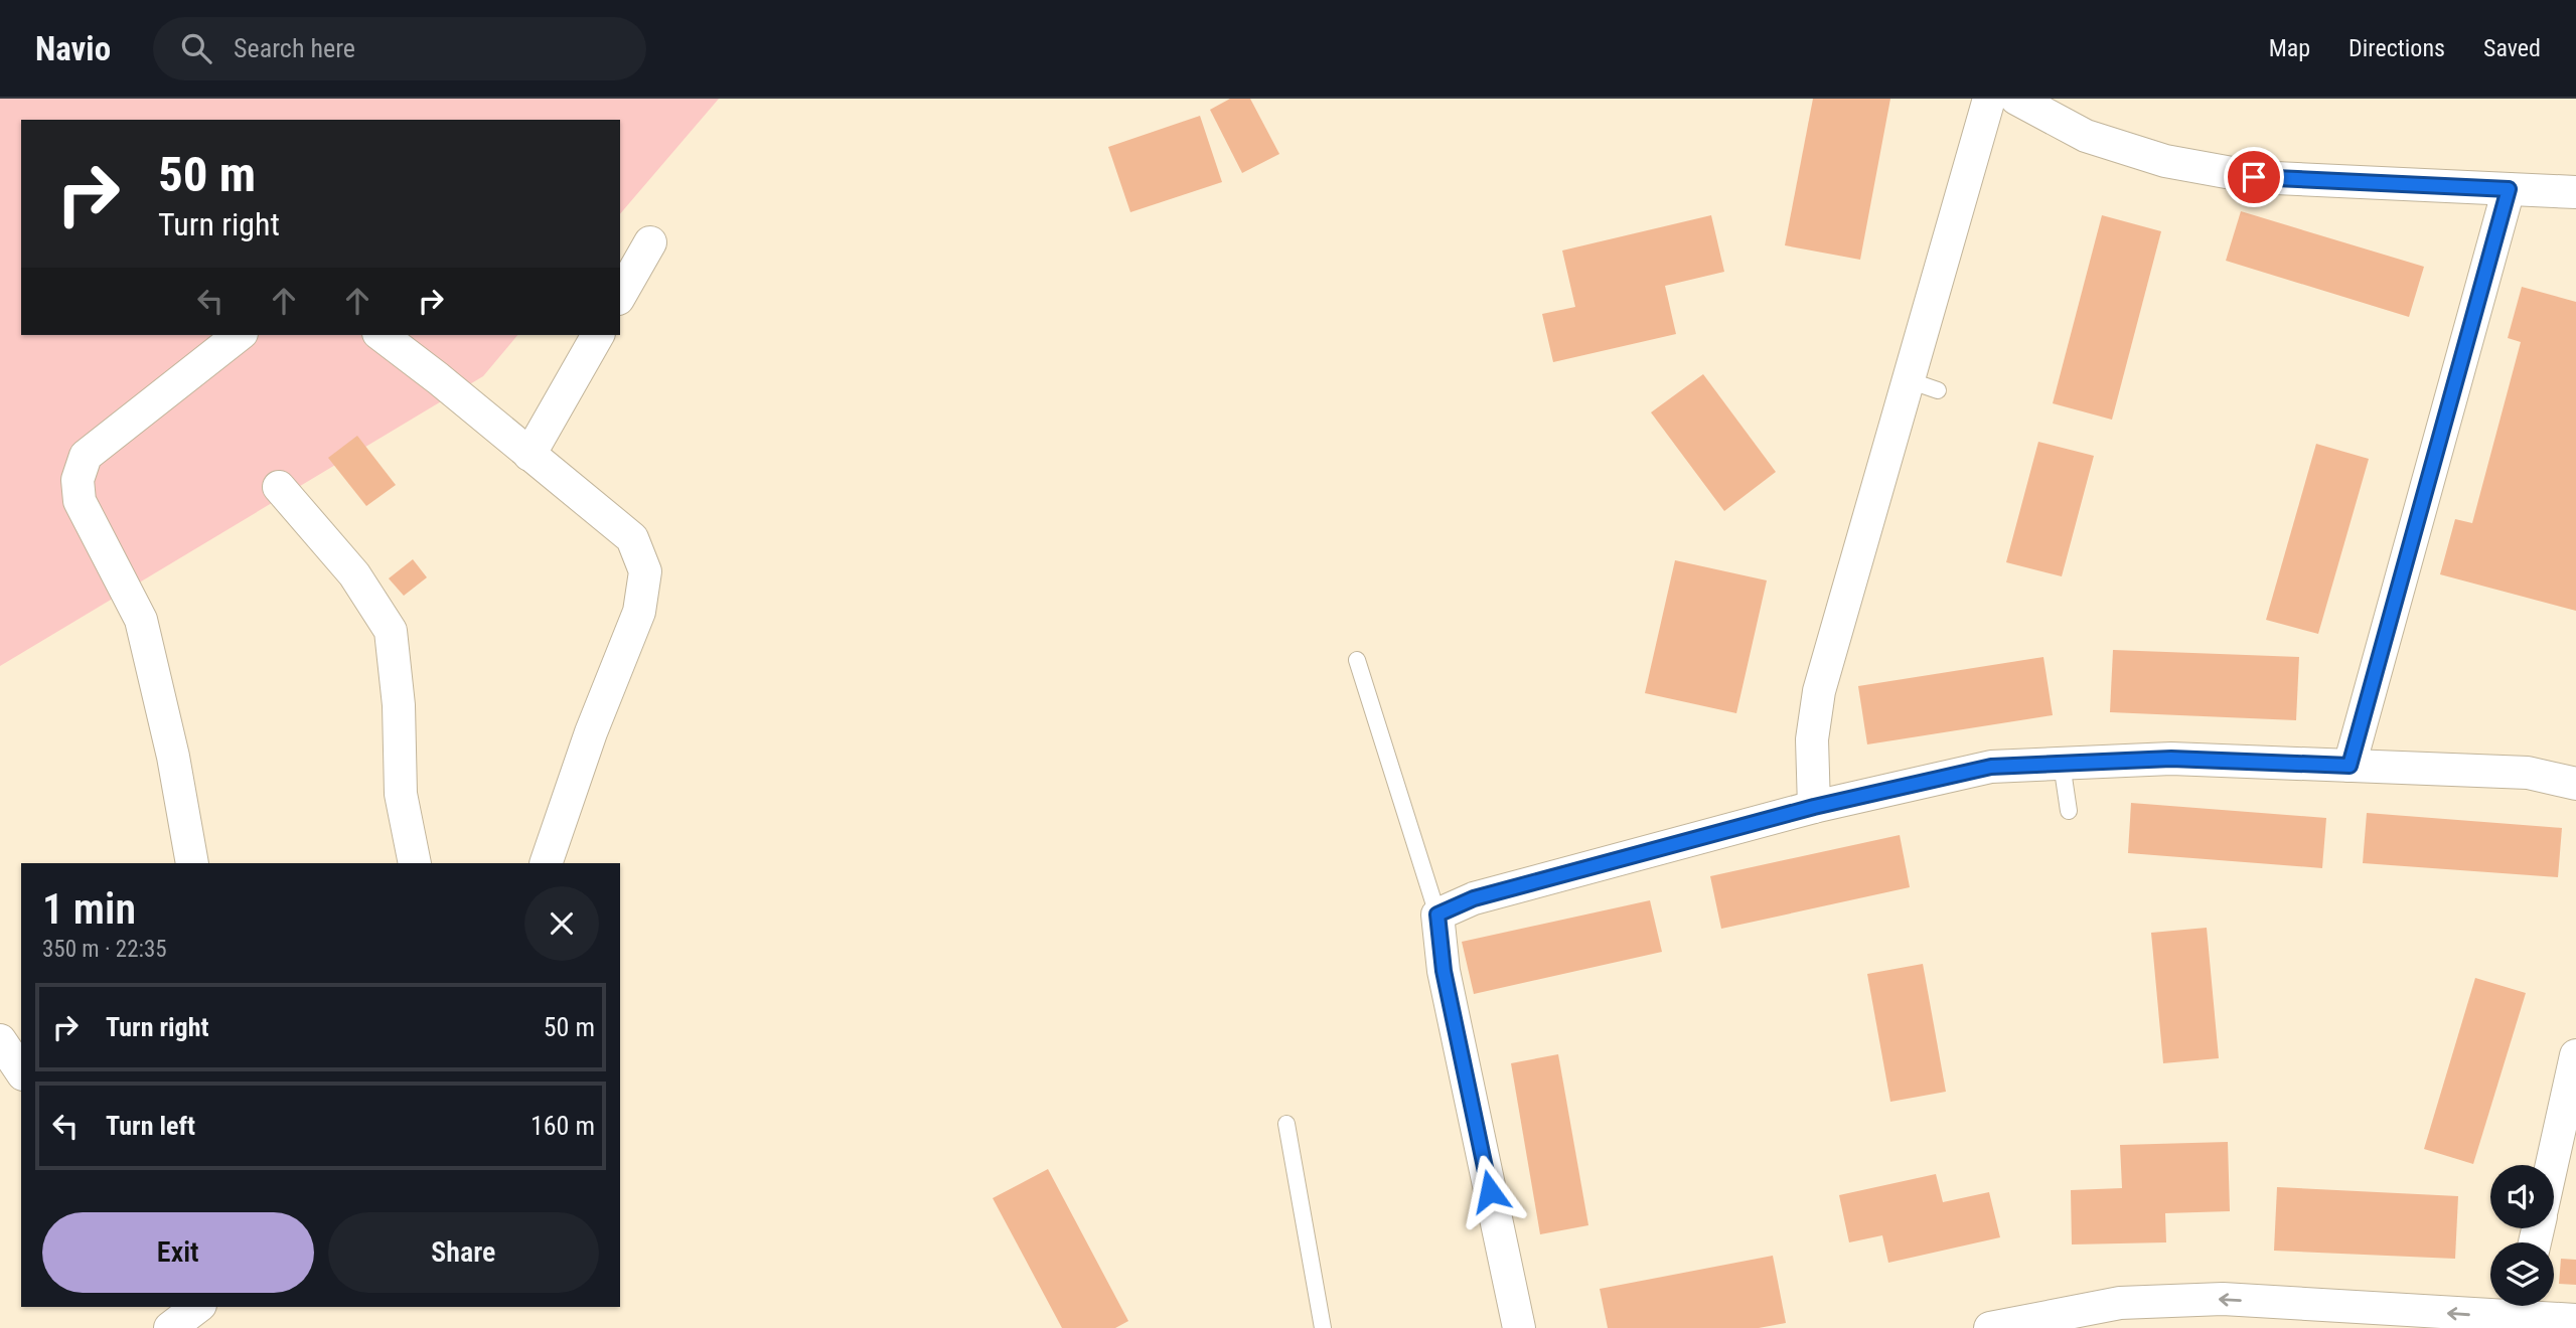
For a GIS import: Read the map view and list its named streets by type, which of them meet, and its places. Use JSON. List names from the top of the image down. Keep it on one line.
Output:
{"page":{"header":"Navio","search":"Search here","nav":["Map","Directions","Saved"],"turn":["50 m","Turn right"],"heading":["1 min","350 m · 22:35"],"list":[{"name":"Turn right","value":"50 m"},{"name":"Turn left","value":"160 m"}],"buttons":["Exit","Share"]}}
